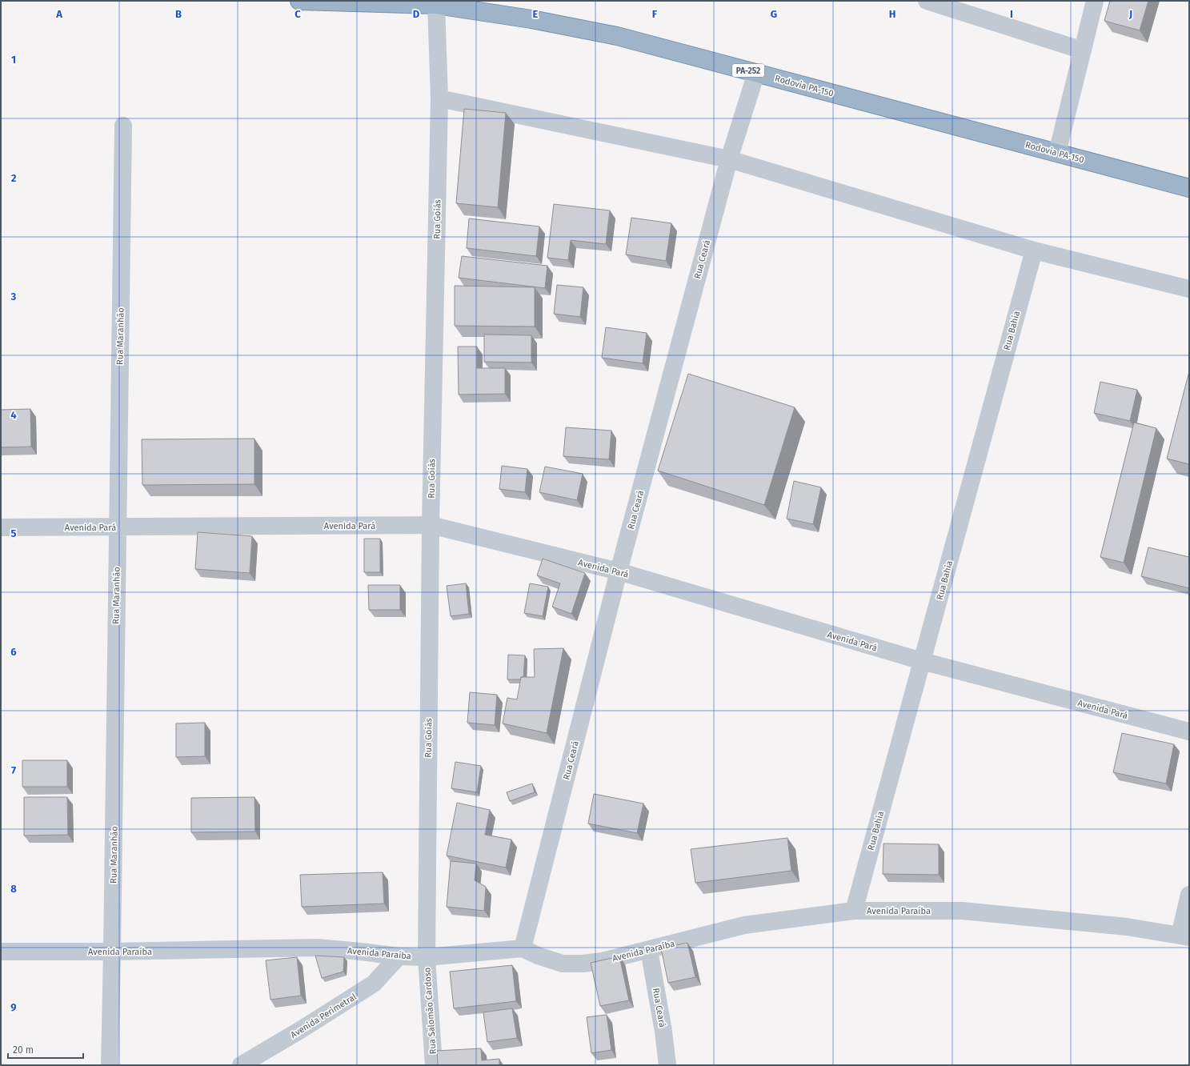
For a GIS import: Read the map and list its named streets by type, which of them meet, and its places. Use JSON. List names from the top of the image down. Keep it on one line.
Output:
{"streets":{"highway":["PA-252","Rodovia PA-150"],"street":["Rua Goiás","Rua Ceará","Rua Bahia","Rua Maranhão","Avenida Pará","Avenida Paraíba","Rua Salomão Cardoso","Avenida Perimetral"]},"crossings":[["Rodovia PA-150","Rua Goiás"],["Rodovia PA-150","Rua Ceará"],["Rua Goiás","Avenida Pará"],["Rua Goiás","Avenida Paraíba"],["Rua Goiás","Rua Salomão Cardoso"],["Rua Ceará","Avenida Pará"],["Rua Ceará","Avenida Paraíba"],["Rua Bahia","Avenida Pará"],["Rua Bahia","Avenida Paraíba"],["Rua Maranhão","Avenida Pará"],["Rua Maranhão","Avenida Paraíba"],["Avenida Paraíba","Rua Salomão Cardoso"],["Avenida Paraíba","Avenida Perimetral"]],"scale_bar":"20 m","grid":{"columns":["A","B","C","D","E","F","G","H","I","J"],"rows":["1","2","3","4","5","6","7","8","9"]}}
